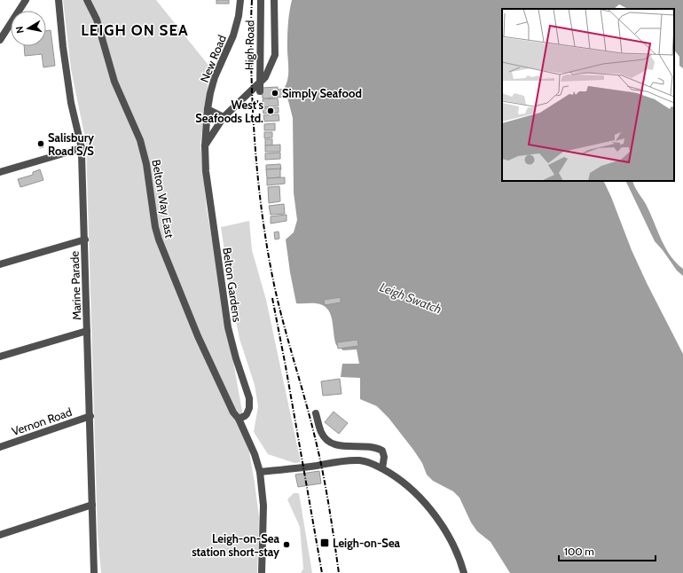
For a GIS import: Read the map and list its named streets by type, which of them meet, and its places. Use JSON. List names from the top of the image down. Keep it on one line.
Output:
{"streets":{"street":["High Road","New Road","Belton Way East","Belton Gardens","Marine Parade","Vernon Road"]},"crossings":[["New Road","Belton Gardens"],["Belton Way East","Belton Gardens"],["Marine Parade","Vernon Road"]],"districts":["LEIGH ON SEA"],"water":["Leigh Swatch"],"places":{"other":["Simply Seafood","West's Seafoods Ltd.","Salisbury Road S/S","Leigh-on-Sea station short-stay"],"transit":["Leigh-on-Sea"]},"scale_bar":"100 m","north":"left"}
